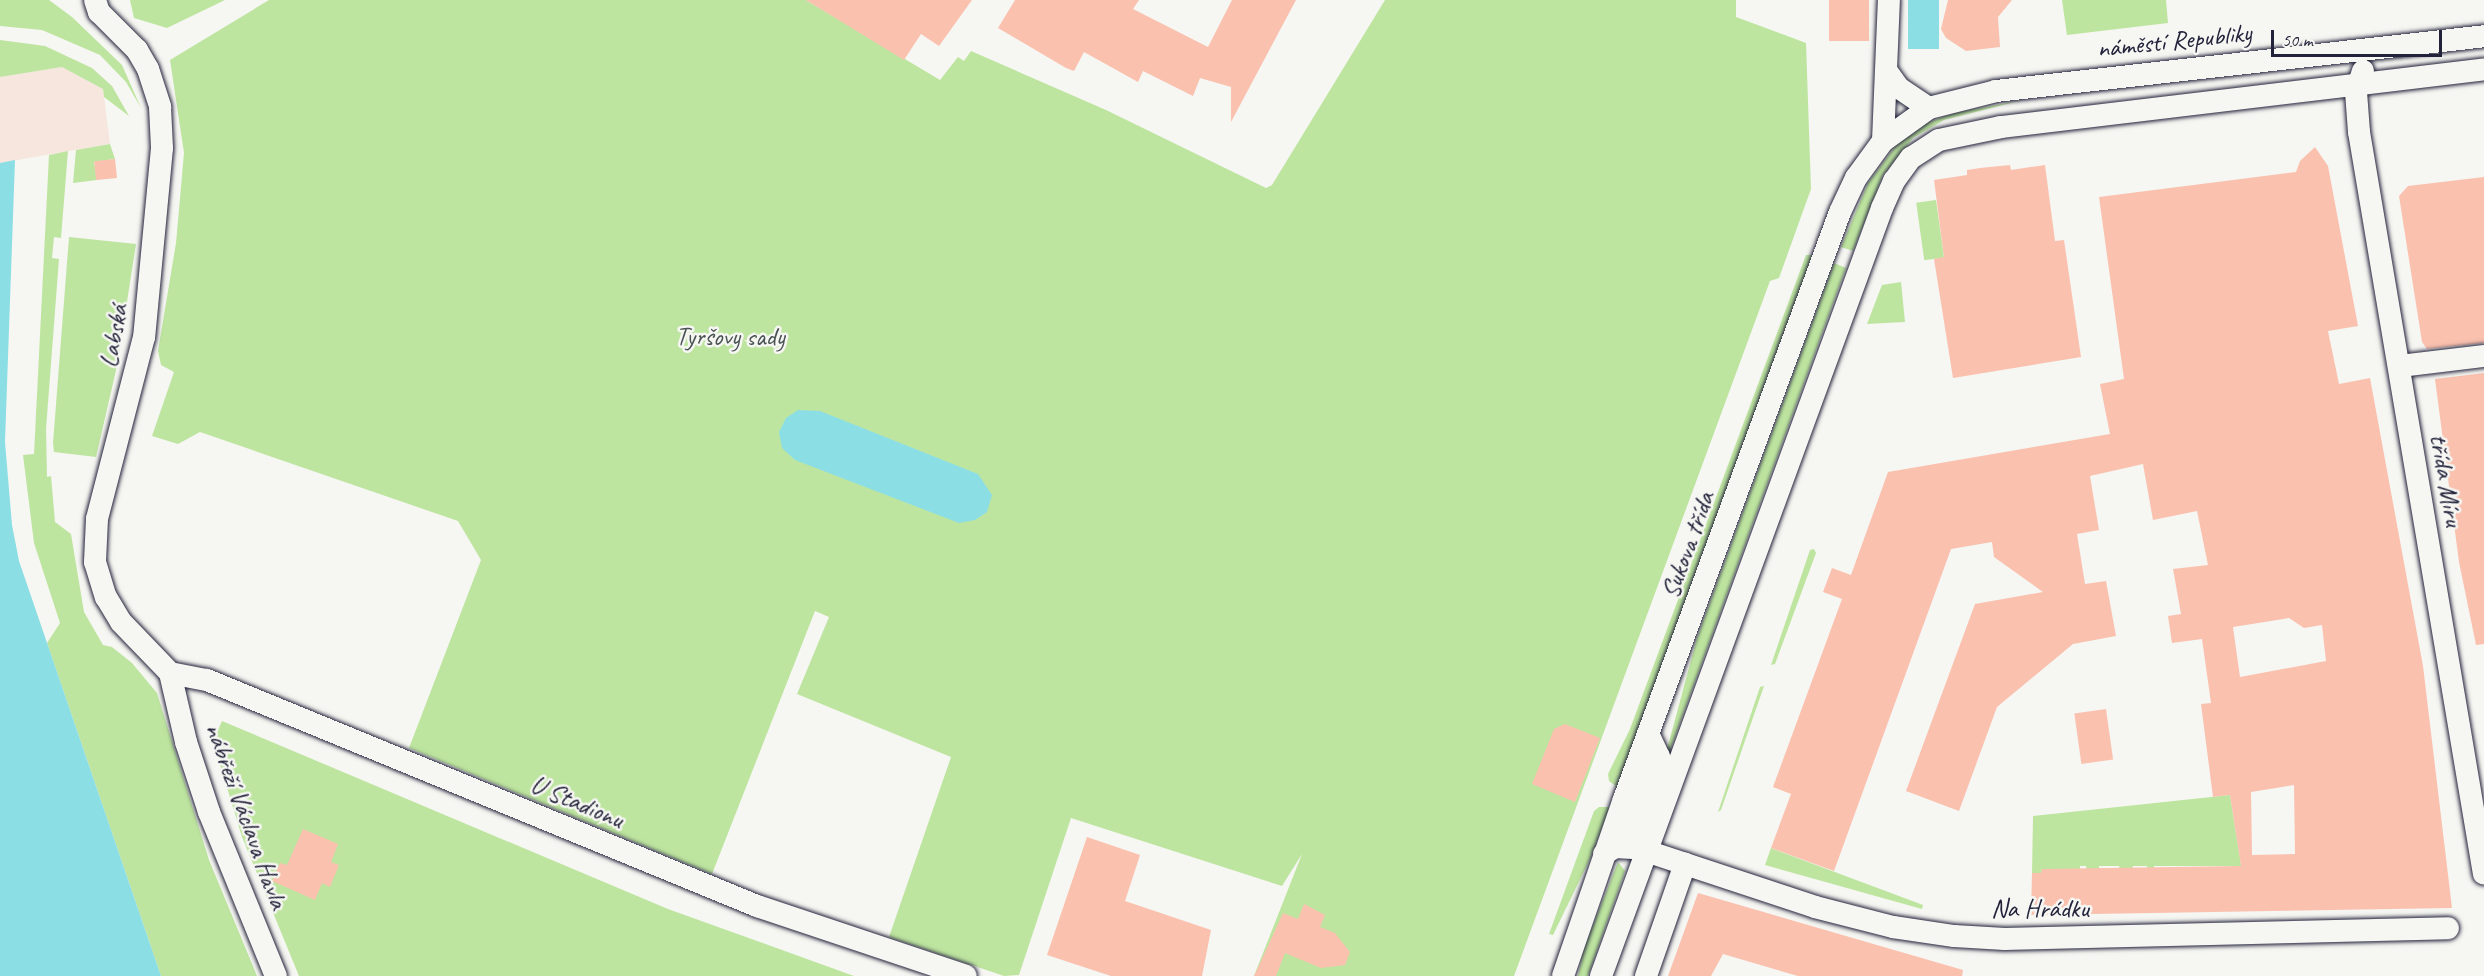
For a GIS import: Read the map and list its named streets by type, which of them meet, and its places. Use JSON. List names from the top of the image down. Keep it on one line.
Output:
{"streets":{"street":["náměstí Republiky","Labská","třída Míru","Sukova třída","U Stadionu","nábřeží Václava Havla","Na Hrádku"]},"crossings":[["náměstí Republiky","Sukova třída"],["Labská","U Stadionu"],["Labská","nábřeží Václava Havla"],["Sukova třída","Na Hrádku"],["U Stadionu","nábřeží Václava Havla"]],"parks":["Tyršovy sady"],"scale_bar":"50 m"}
